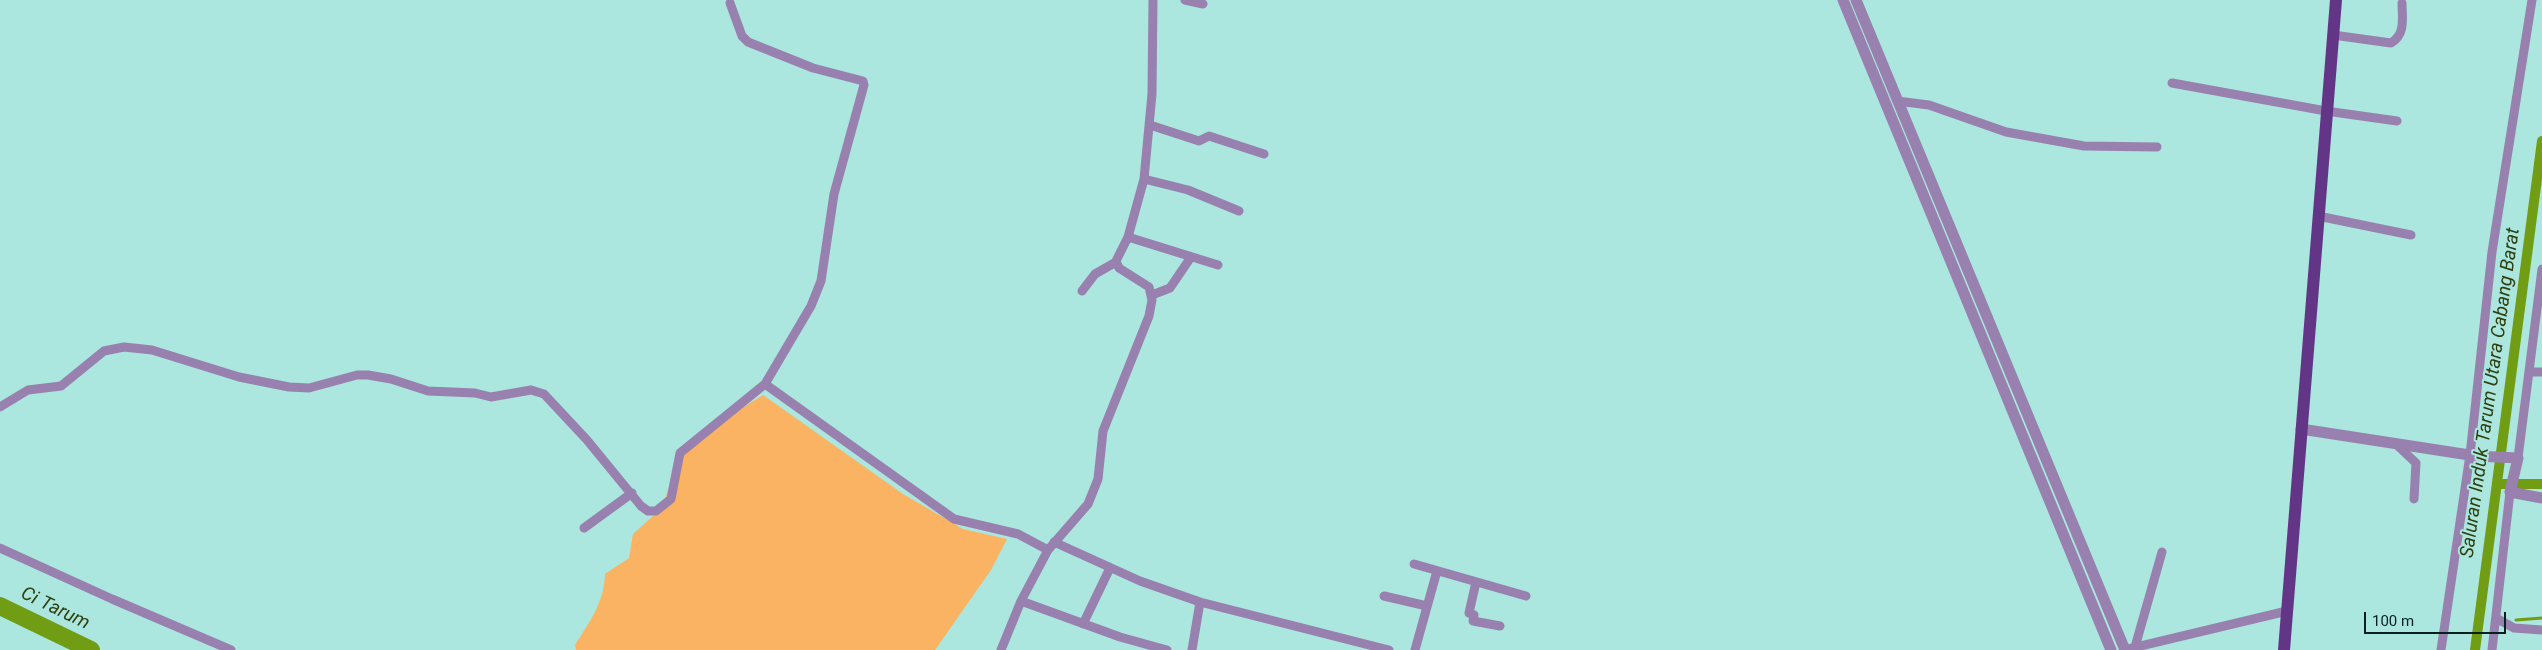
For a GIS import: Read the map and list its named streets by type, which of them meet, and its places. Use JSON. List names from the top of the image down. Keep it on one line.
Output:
{"water":["Saluran Induk Tarum Utara Cabang Barat","Ci Tarum"],"scale_bar":"100 m"}
